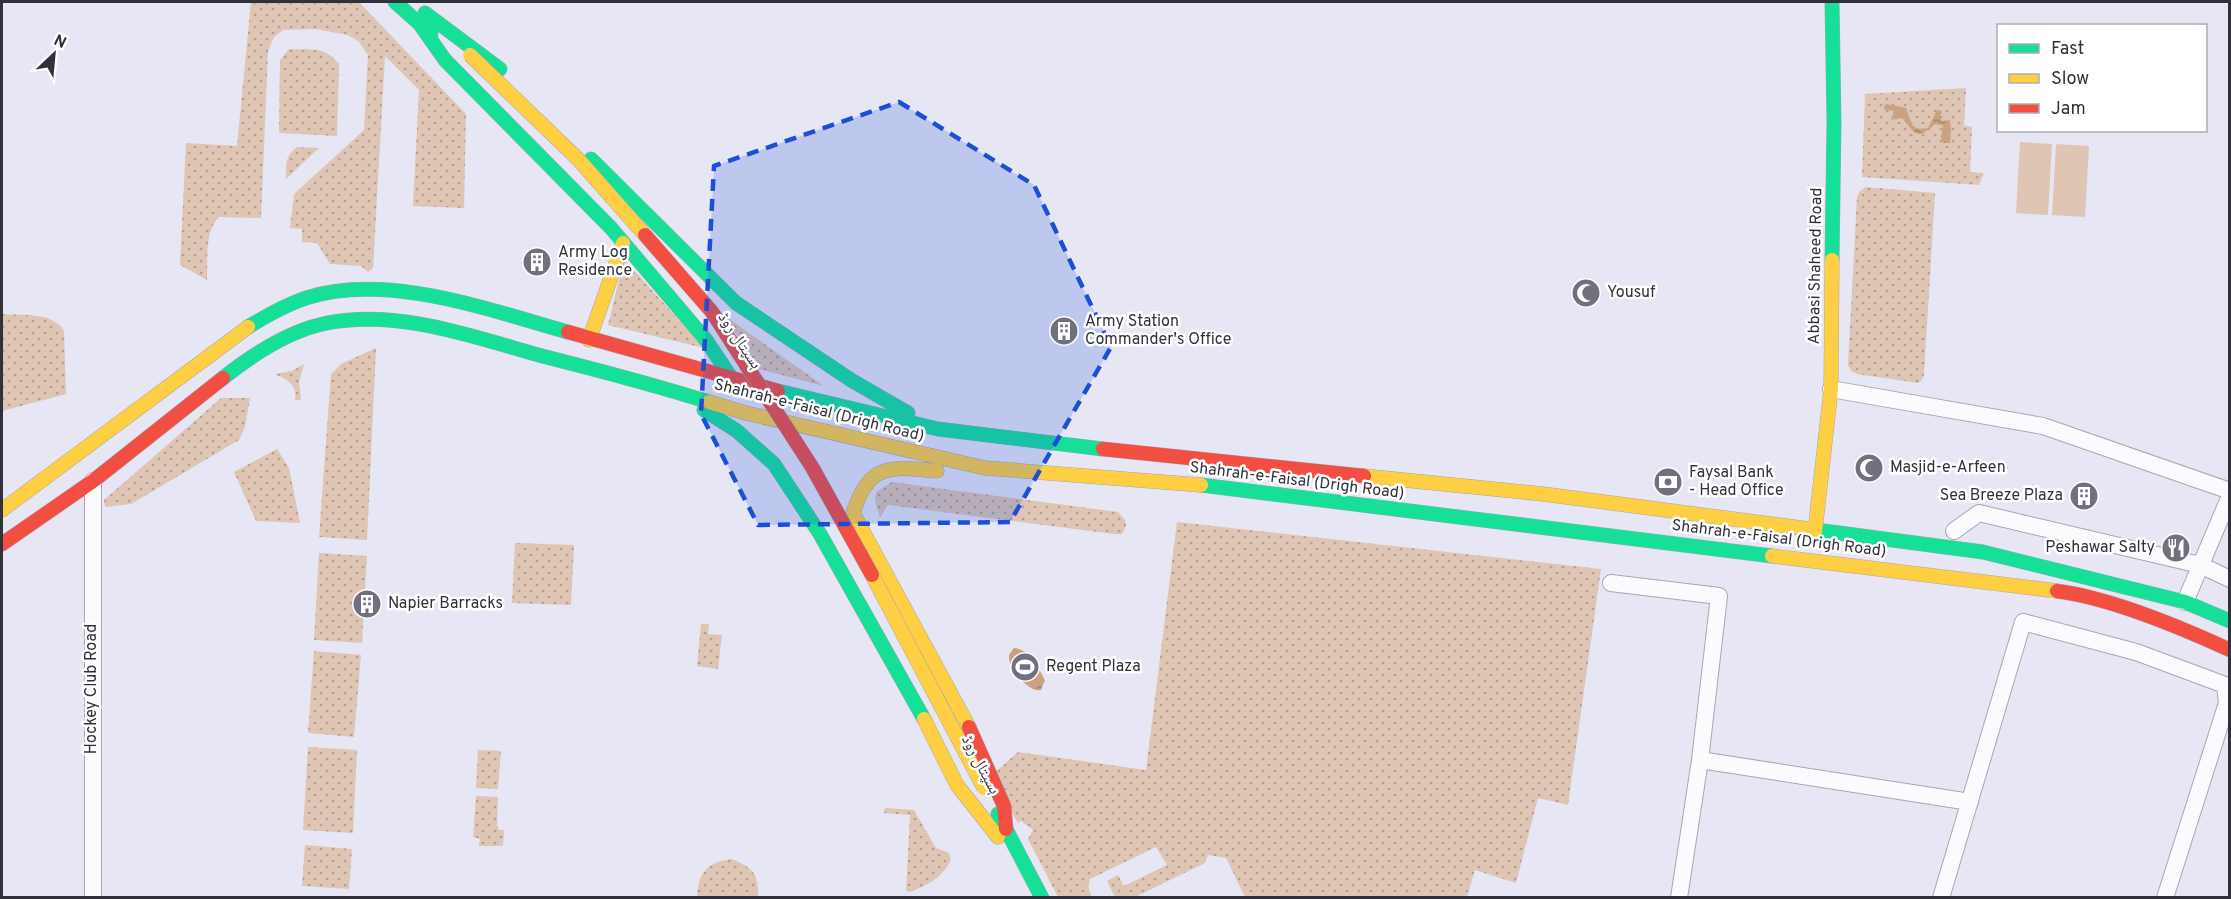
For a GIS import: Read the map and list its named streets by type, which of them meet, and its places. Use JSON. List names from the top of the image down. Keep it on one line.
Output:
{"streets":{"main road":["Abbasi Shaheed Road","ہسپتال روڈ","Shahrah-e-Faisal (Drigh Road)"],"street":["Hockey Club Road"]},"crossings":[["Abbasi Shaheed Road","Shahrah-e-Faisal (Drigh Road)"],["Shahrah-e-Faisal (Drigh Road)","Hockey Club Road"]],"places":{"building":["Army Log Residence","Army Station Commander's Office","Sea Breeze Plaza","Napier Barracks"],"mosque":["Yousuf","Masjid-e-Arfeen"],"bank":["Faysal Bank - Head Office"],"restaurant":["Peshawar Salty"],"sports":["Regent Plaza"]},"legend":["Fast","Slow","Jam"],"north":"top right"}
